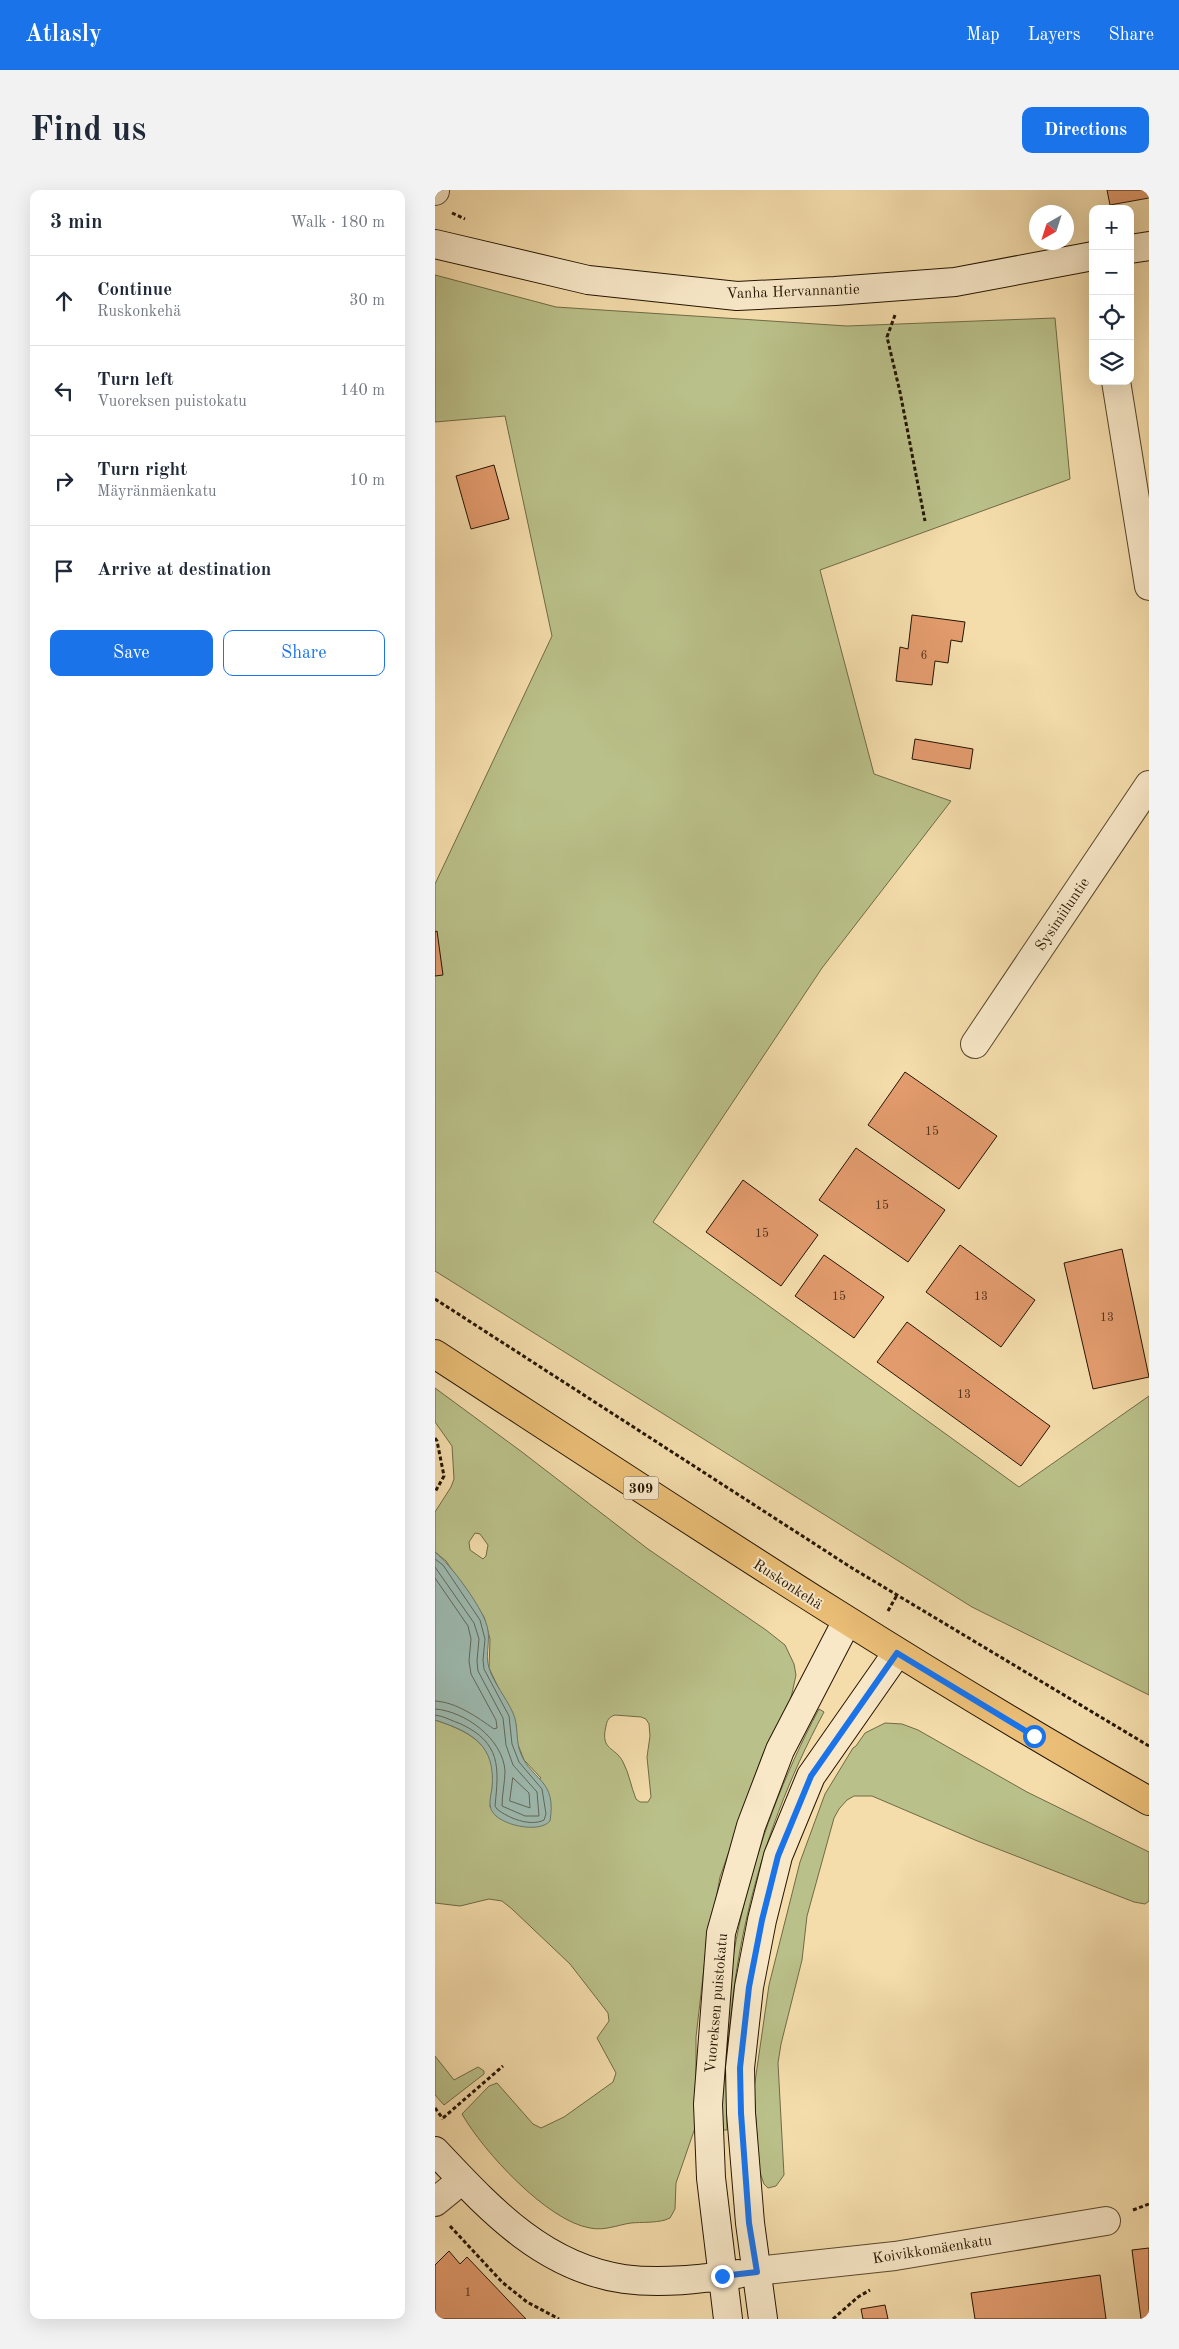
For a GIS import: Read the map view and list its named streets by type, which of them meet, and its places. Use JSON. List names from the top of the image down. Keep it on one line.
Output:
{"streets":{"main road":["309","Ruskonkehä"],"street":["Vanha Hervannantie","Sysimiiluntie","Vuoreksen puistokatu","Koivikkomäenkatu"]},"crossings":[["Ruskonkehä","Vuoreksen puistokatu"],["Vuoreksen puistokatu","Koivikkomäenkatu"]],"house_numbers":["6","15","15","15","15","13","13","13","1"],"north":"bottom left","page":{"header":"Atlasly","nav":["Map","Layers","Share"],"buttons":["Directions",["Save","Share"]],"title":"Find us","heading":["3 min","Walk · 180 m"],"map_buttons":["+","−"],"list":[["Continue","Ruskonkehä","30 m"],["Turn left","Vuoreksen puistokatu","140 m"],["Turn right","Mäyränmäenkatu","10 m"],"Arrive at destination"]}}
